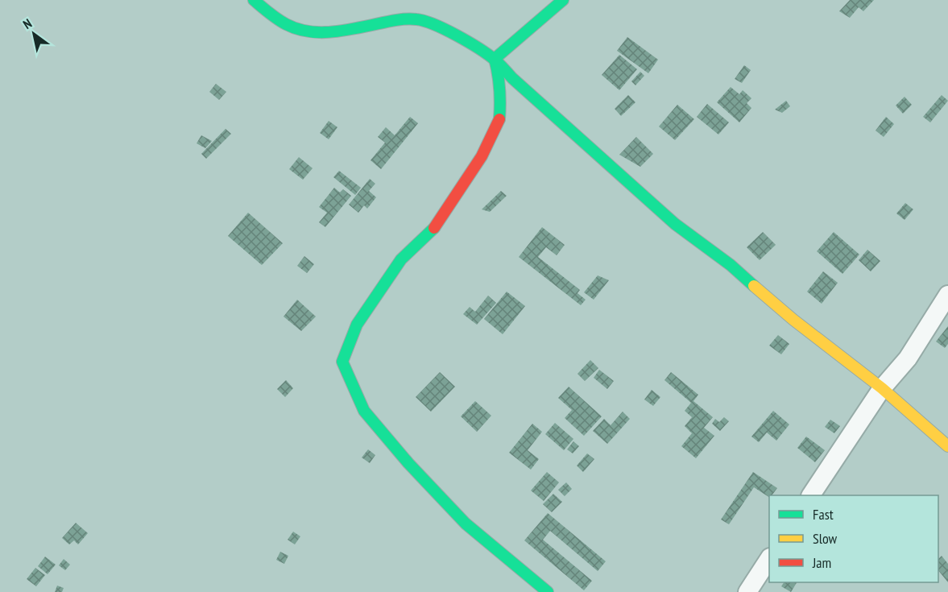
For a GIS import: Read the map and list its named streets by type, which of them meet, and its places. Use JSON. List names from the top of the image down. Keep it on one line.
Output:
{"legend":["Fast","Slow","Jam"],"north":"top left"}
